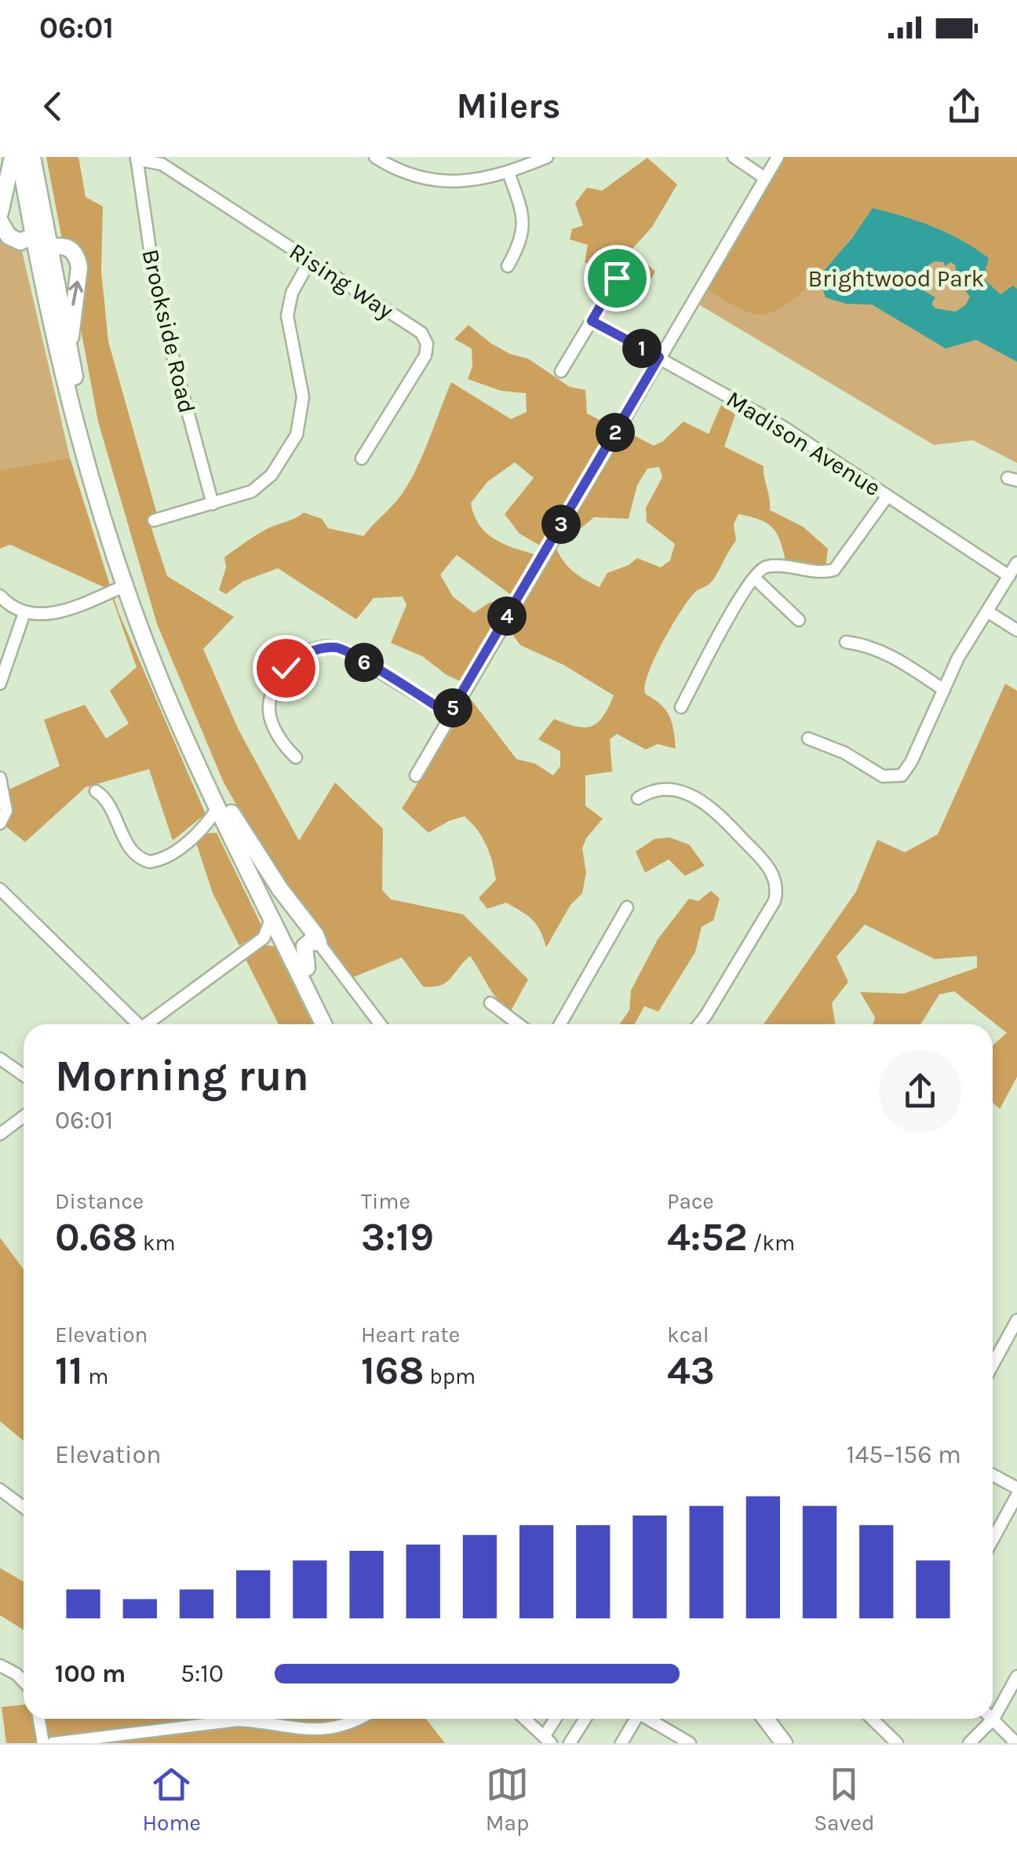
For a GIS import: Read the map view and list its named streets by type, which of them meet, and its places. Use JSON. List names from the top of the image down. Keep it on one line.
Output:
{"streets":{"street":["Rising Way","Brookside Road","Madison Avenue"]},"crossings":[["Rising Way","Brookside Road"]],"parks":["Brightwood Park"],"page":{"status":"06:01","header":"Milers","pins":["1","2","3","4","6","5"],"heading":["Morning run","06:01"],"stats":[["Distance","0.68 km"],["Time","3:19"],["Pace","4:52 /km"],["Elevation","11 m"],["Heart rate","168 bpm"],["kcal","43"]],"chart":["Elevation","145–156 m"],"list":[{"name":"100 m","note":"5:10"}],"tabs":["Home","Map","Saved"]}}
